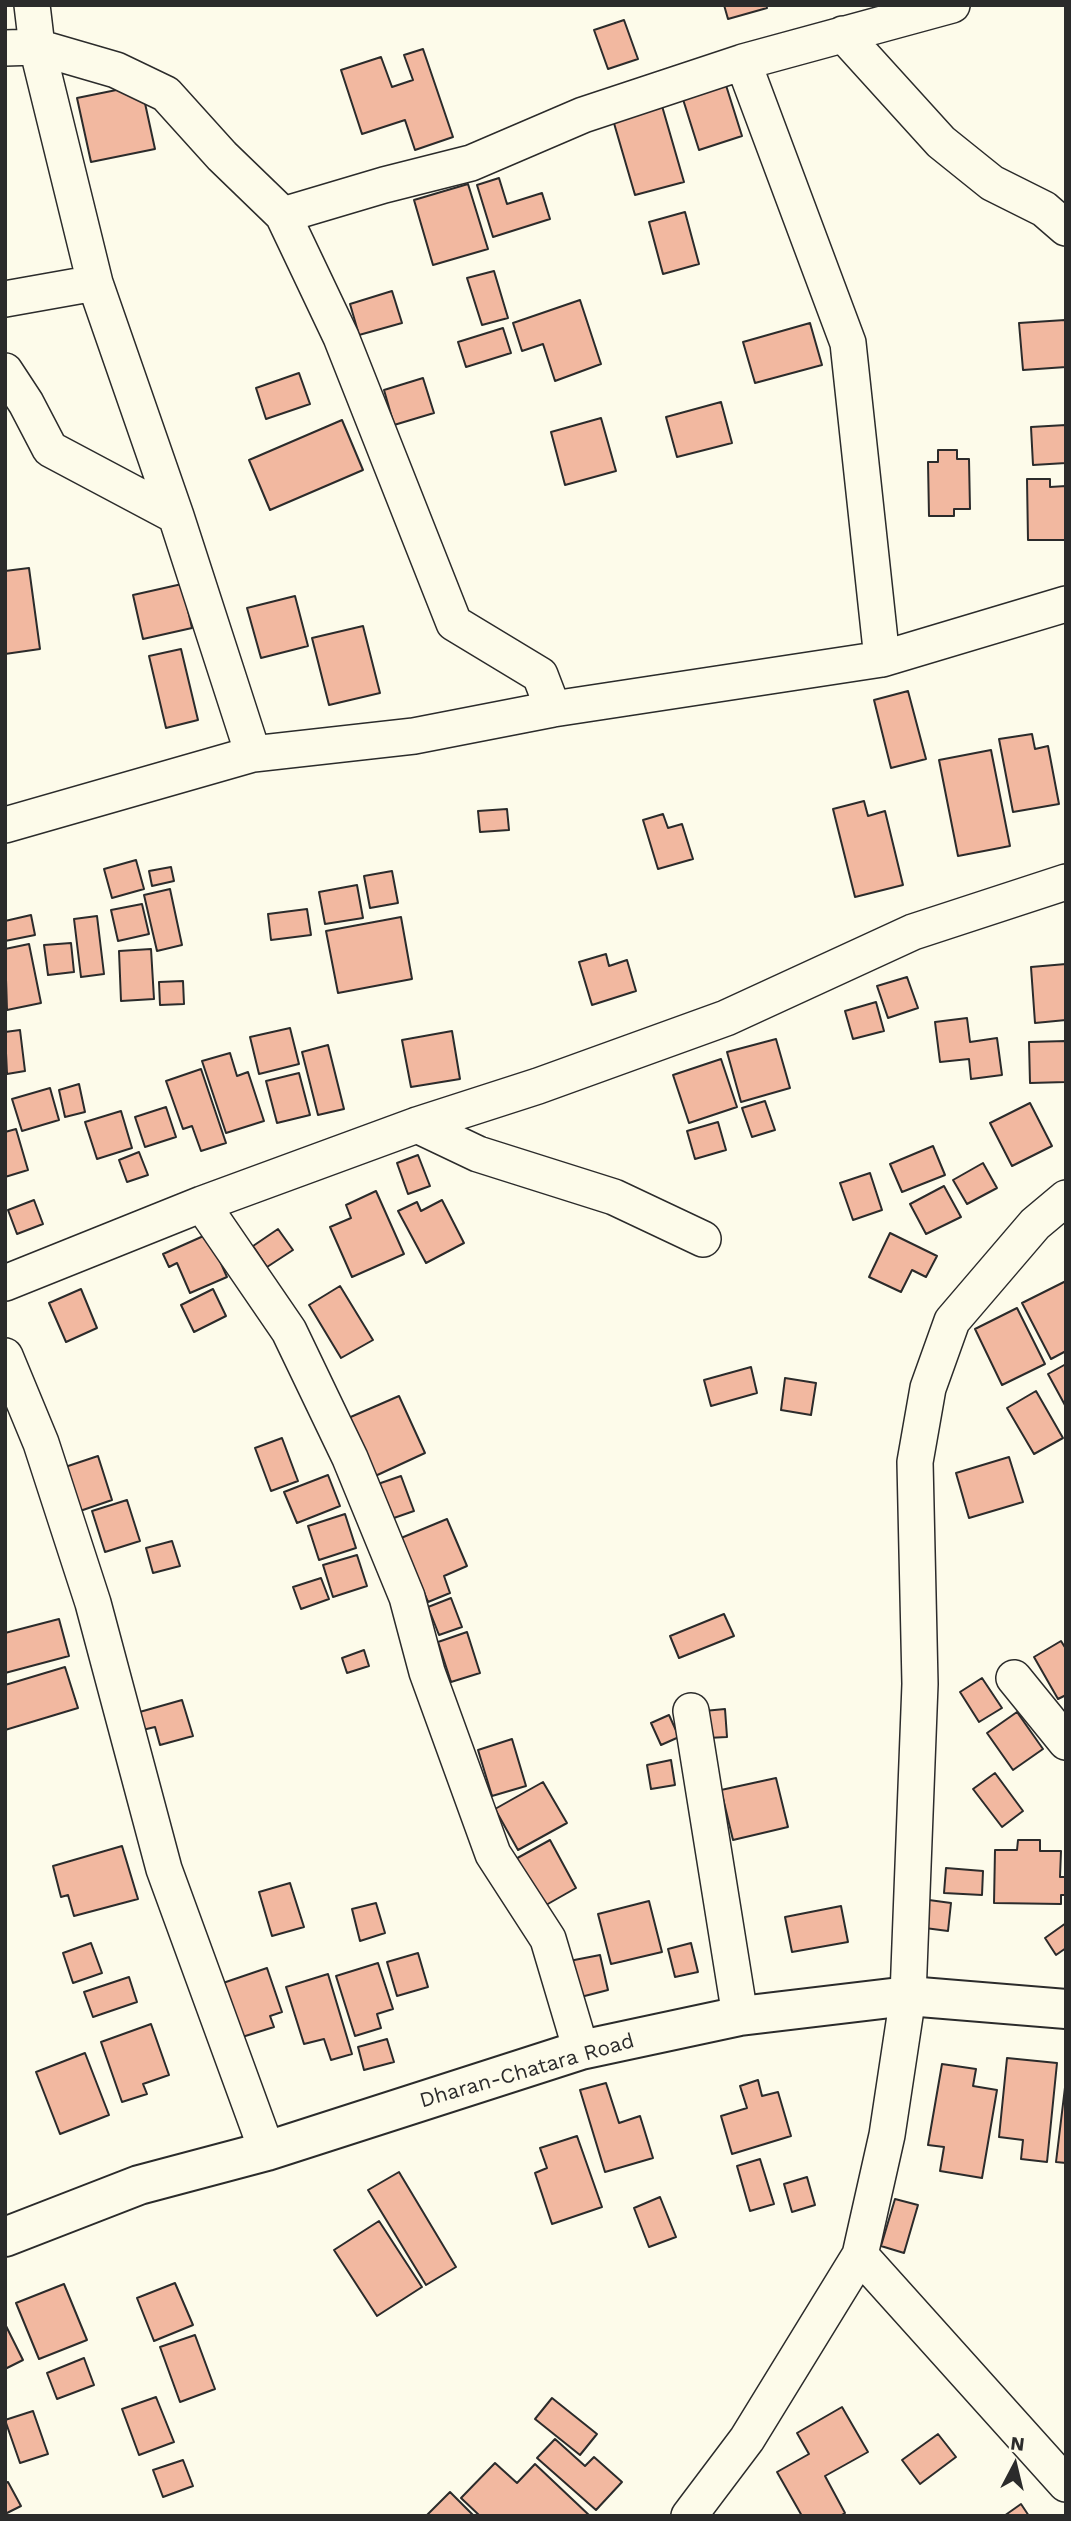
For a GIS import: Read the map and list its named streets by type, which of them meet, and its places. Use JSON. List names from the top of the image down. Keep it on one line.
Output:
{"streets":{"main road":["Dharan-Chatara Road"]},"north":"top"}
